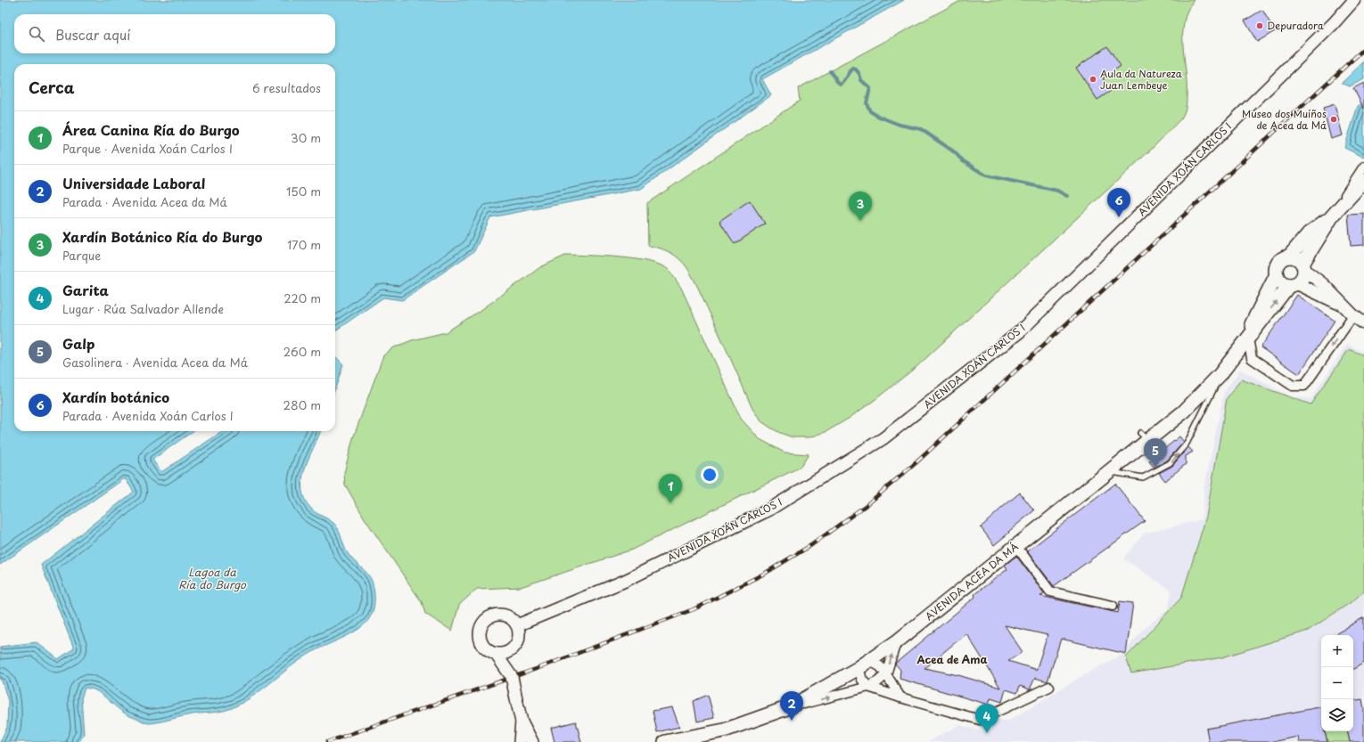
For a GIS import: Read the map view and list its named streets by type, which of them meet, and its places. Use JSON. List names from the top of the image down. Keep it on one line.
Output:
{"streets":{"main road":["AVENIDA ACEA DA MÁ"],"street":["AVENIDA XOÁN CARLOS I"]},"districts":["Acea de Ama"],"water":["Lagoa da Ría do Burgo"],"places":["Depuradora","Aula da Natureza Juan Lembeye","Museo dos Muíños de Acea da Má"],"page":{"search":"Buscar aquí","heading":["Cerca","6 resultados"],"list":[{"mark":"1","name":"Área Canina Ría do Burgo","note":"Parque · Avenida Xoán Carlos I","value":"30 m"},{"mark":"2","name":"Universidade Laboral","note":"Parada · Avenida Acea da Má","value":"150 m"},{"mark":"3","name":"Xardín Botánico Ría do Burgo","note":"Parque","value":"170 m"},{"mark":"4","name":"Garita","note":"Lugar · Rúa Salvador Allende","value":"220 m"},{"mark":"5","name":"Galp","note":"Gasolinera · Avenida Acea da Má","value":"260 m"},{"mark":"6","name":"Xardín botánico","note":"Parada · Avenida Xoán Carlos I","value":"280 m"}],"pins":["6","3","5","1","2","4"],"map_buttons":["+","−"]}}
